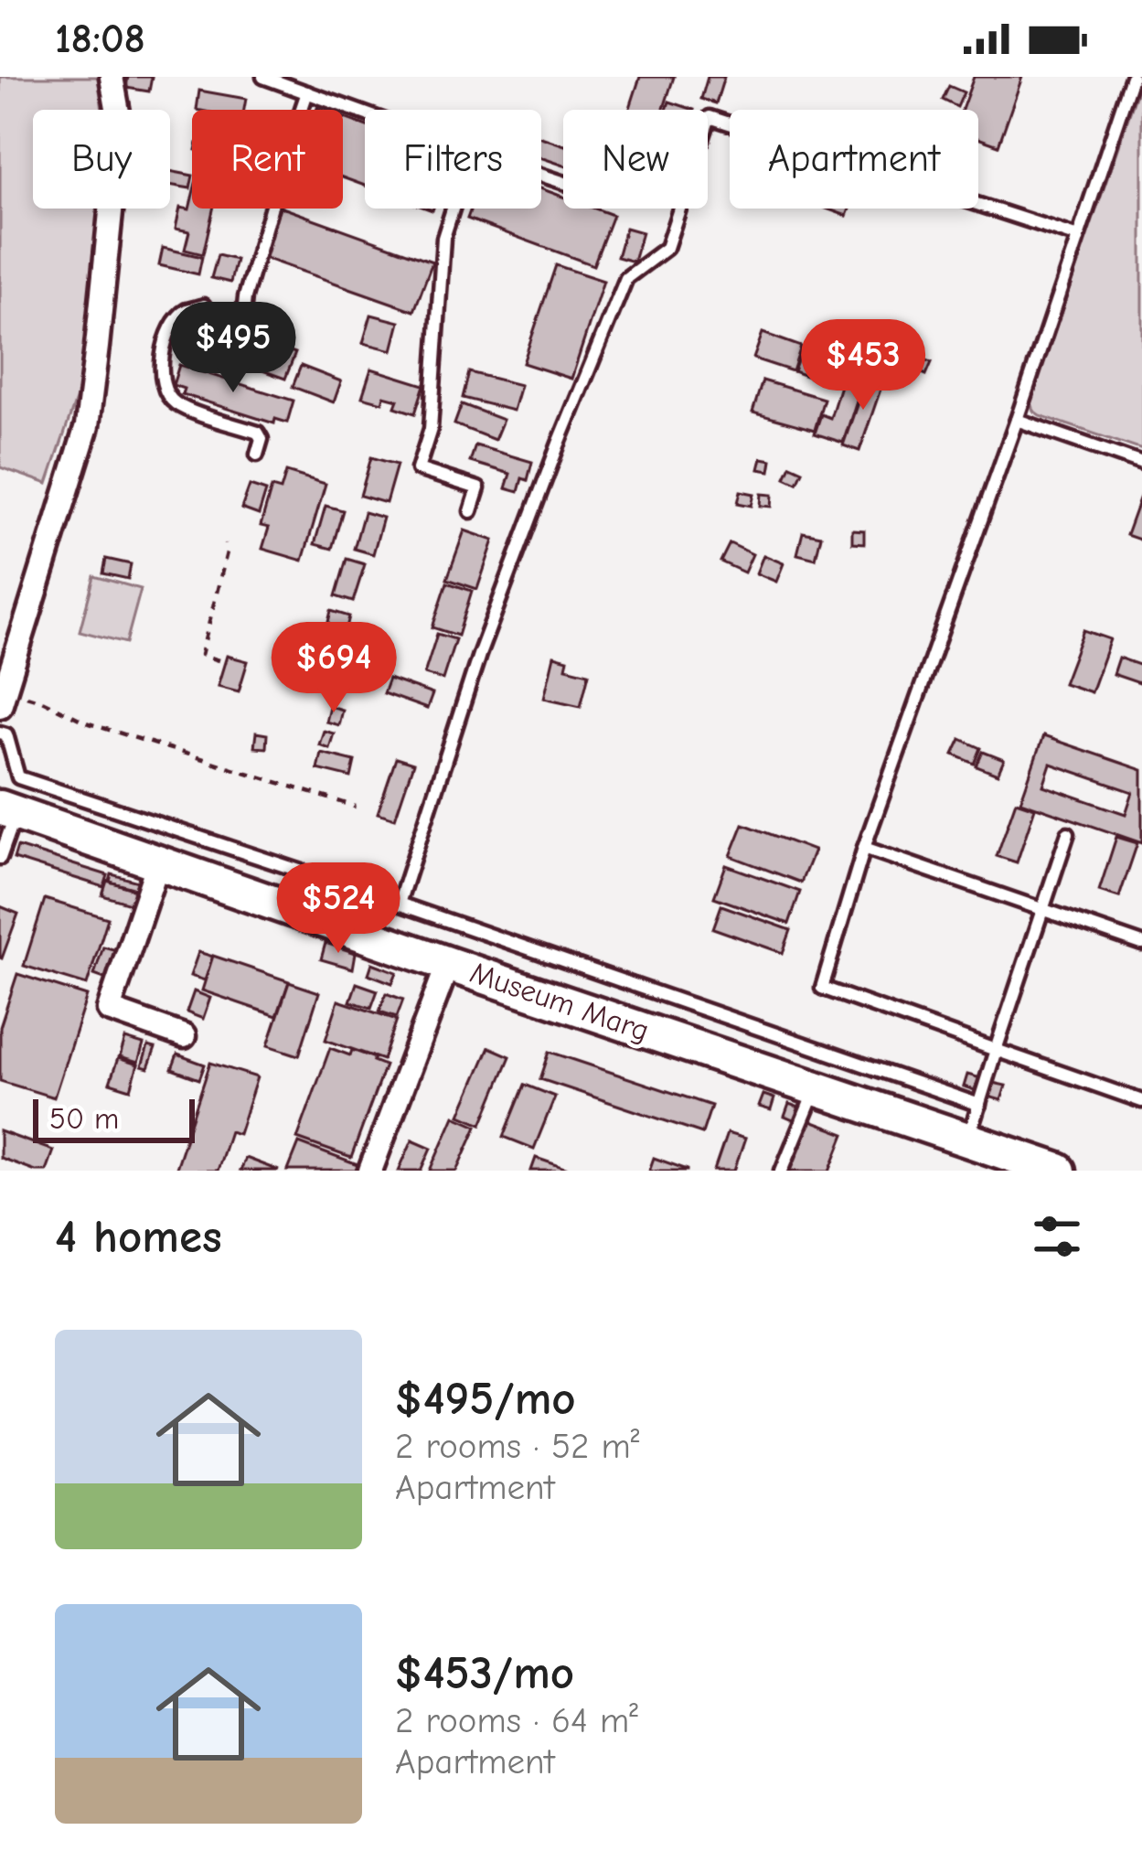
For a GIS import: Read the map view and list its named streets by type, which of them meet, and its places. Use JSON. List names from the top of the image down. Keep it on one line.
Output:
{"streets":{"main road":["Museum Marg"]},"scale_bar":"50 m","page":{"status":"18:08","chip":["Buy","Rent","Filters","New","Apartment"],"price":["$495","$453","$694","$524"],"scale":"50 m","heading":"4 homes","list":[{"name":"$495/mo","note":"2 rooms · 52 m² · Apartment"},{"name":"$453/mo","note":"2 rooms · 64 m² · Apartment"}]}}
